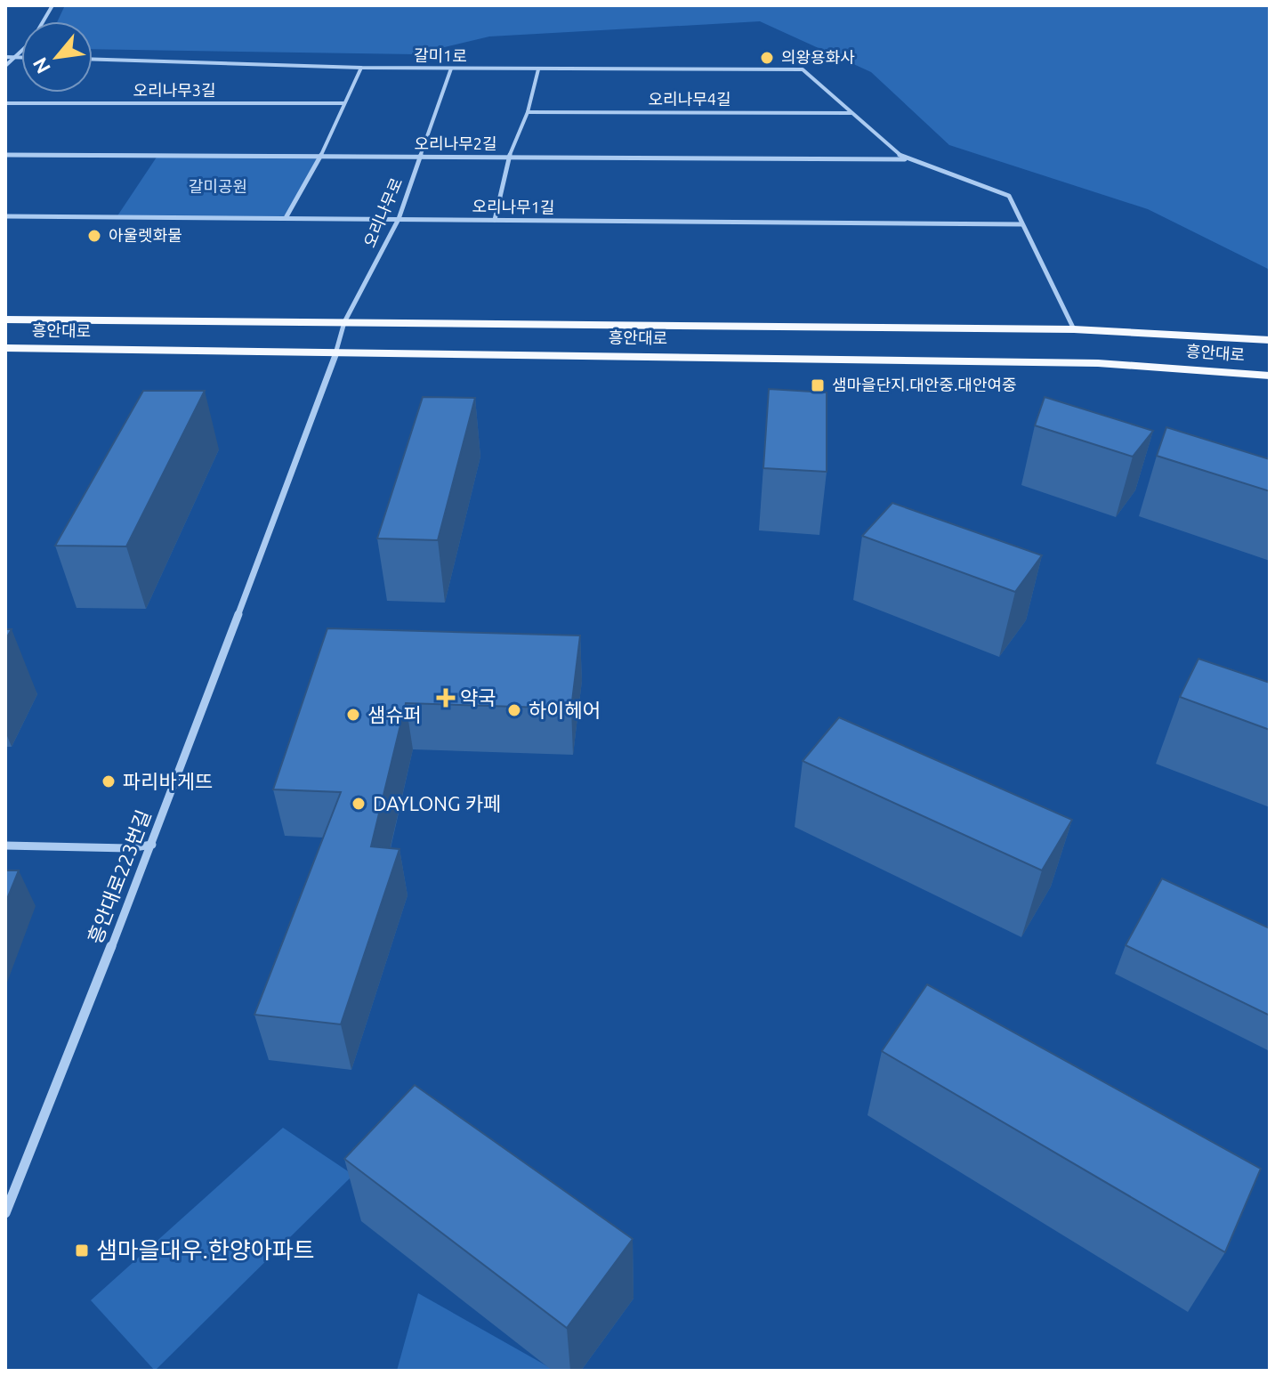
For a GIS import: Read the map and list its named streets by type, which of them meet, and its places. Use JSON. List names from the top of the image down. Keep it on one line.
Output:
{"streets":{"main road":["흥안대로"],"street":["갈미1로","오리나무3길","오리나무4길","오리나무2길","오리나무1길","오리나무로","흥안대로223번길"]},"crossings":[["갈미1로","오리나무4길"],["갈미1로","오리나무로"],["오리나무2길","오리나무로"],["오리나무1길","오리나무로"],["오리나무로","흥안대로"],["오리나무로","흥안대로223번길"],["흥안대로","흥안대로223번길"]],"parks":["갈미공원"],"places":{"other":["의왕용화사","아울렛화물","하이헤어","샘슈퍼","파리바게뜨","DAYLONG 카페"],"transit":["샘마을단지.대안중.대안여중","샘마을대우.한양아파트"],"health":["약국"]},"north":"bottom left"}
